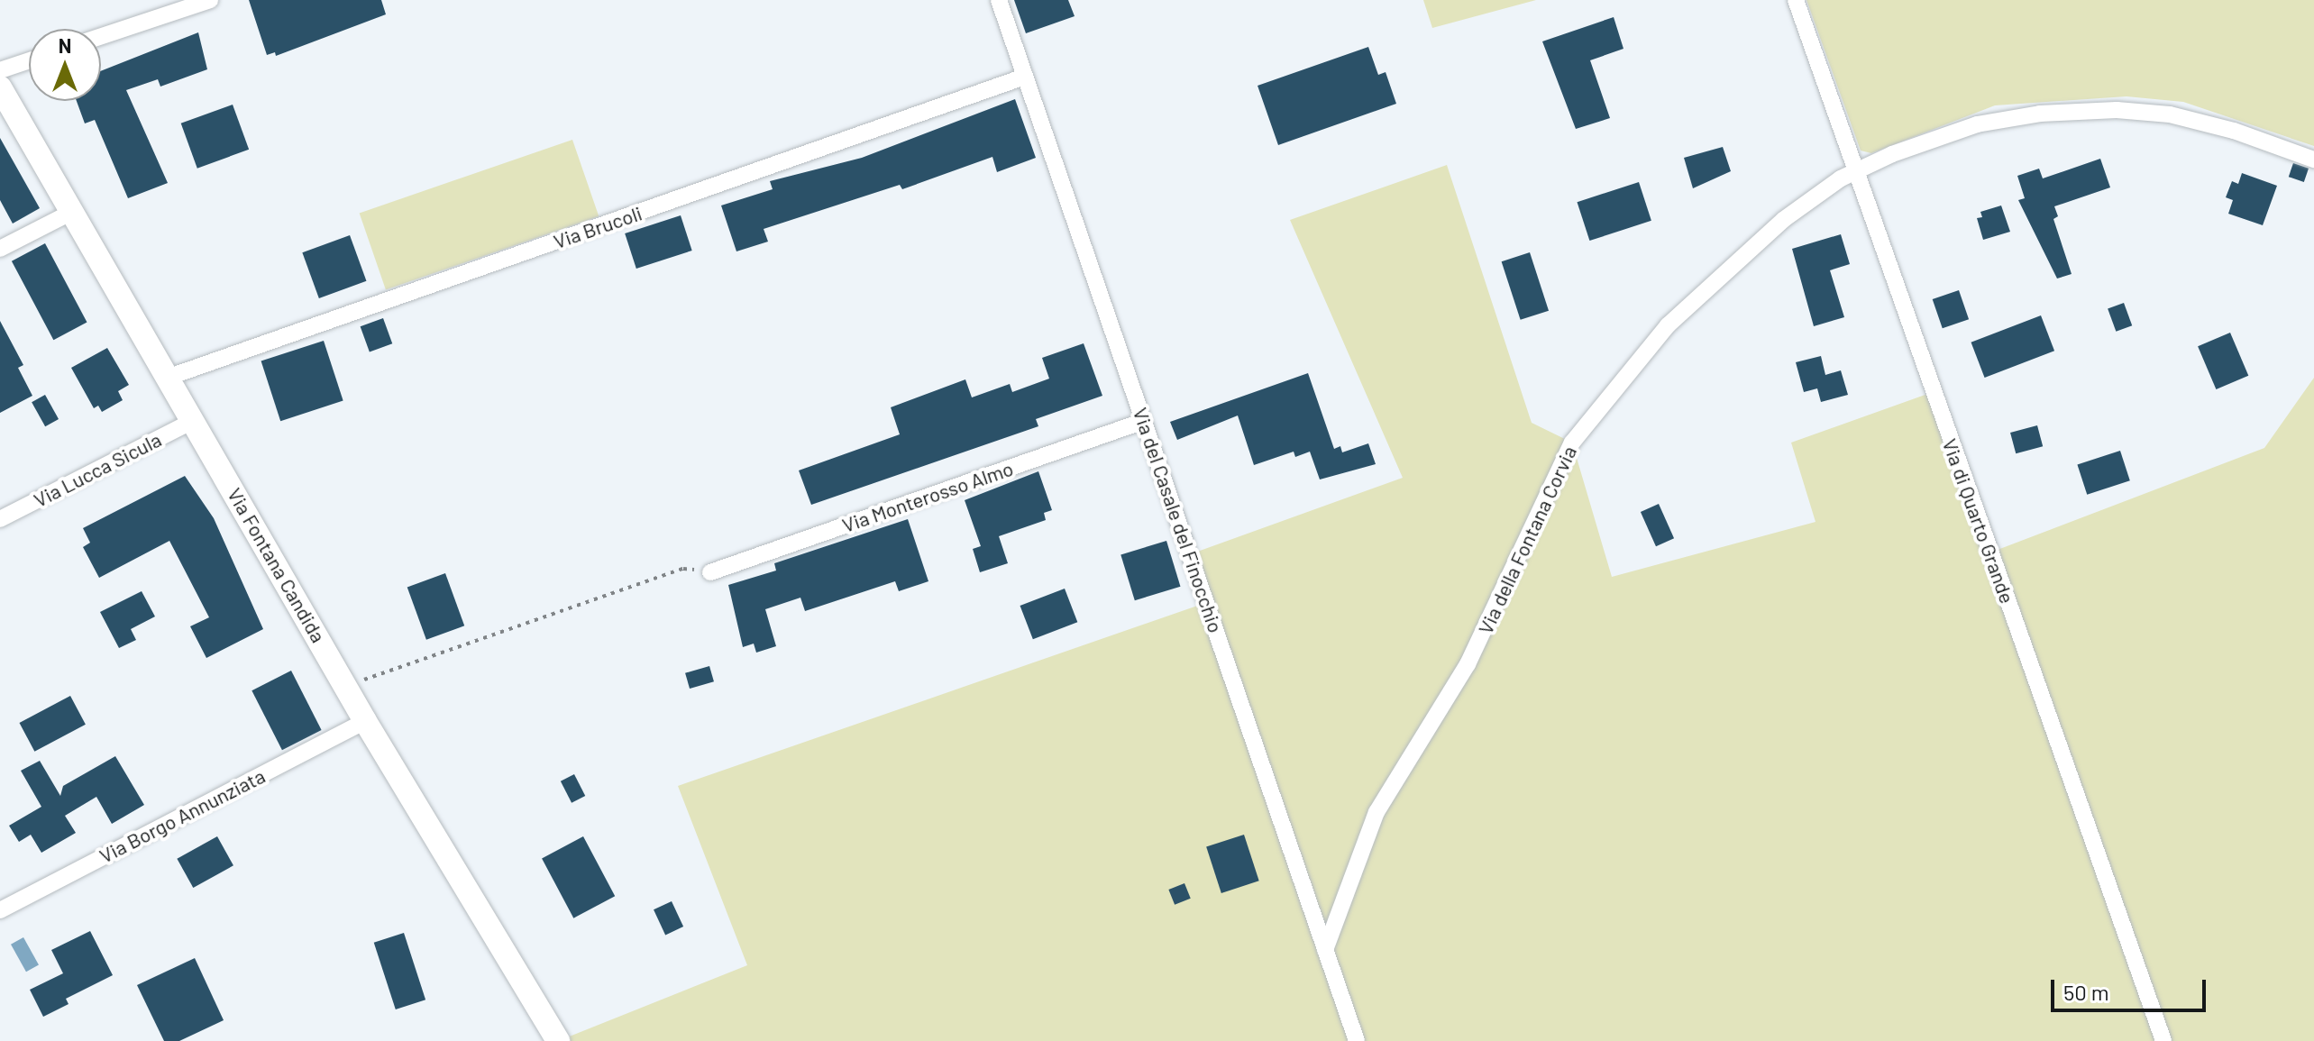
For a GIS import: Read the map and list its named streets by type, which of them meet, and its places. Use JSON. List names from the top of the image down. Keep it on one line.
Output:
{"streets":{"main road":["Via Fontana Candida"],"street":["Via Brucoli","Via Lucca Sicula","Via Monterosso Almo","Via del Casale del Finocchio","Via di Quarto Grande","Via della Fontana Corvia","Via Borgo Annunziata"]},"crossings":[["Via Brucoli","Via del Casale del Finocchio"],["Via Brucoli","Via Fontana Candida"],["Via Lucca Sicula","Via Fontana Candida"],["Via Monterosso Almo","Via del Casale del Finocchio"],["Via del Casale del Finocchio","Via della Fontana Corvia"],["Via di Quarto Grande","Via della Fontana Corvia"],["Via Fontana Candida","Via Borgo Annunziata"]],"scale_bar":"50 m","north":"top"}
